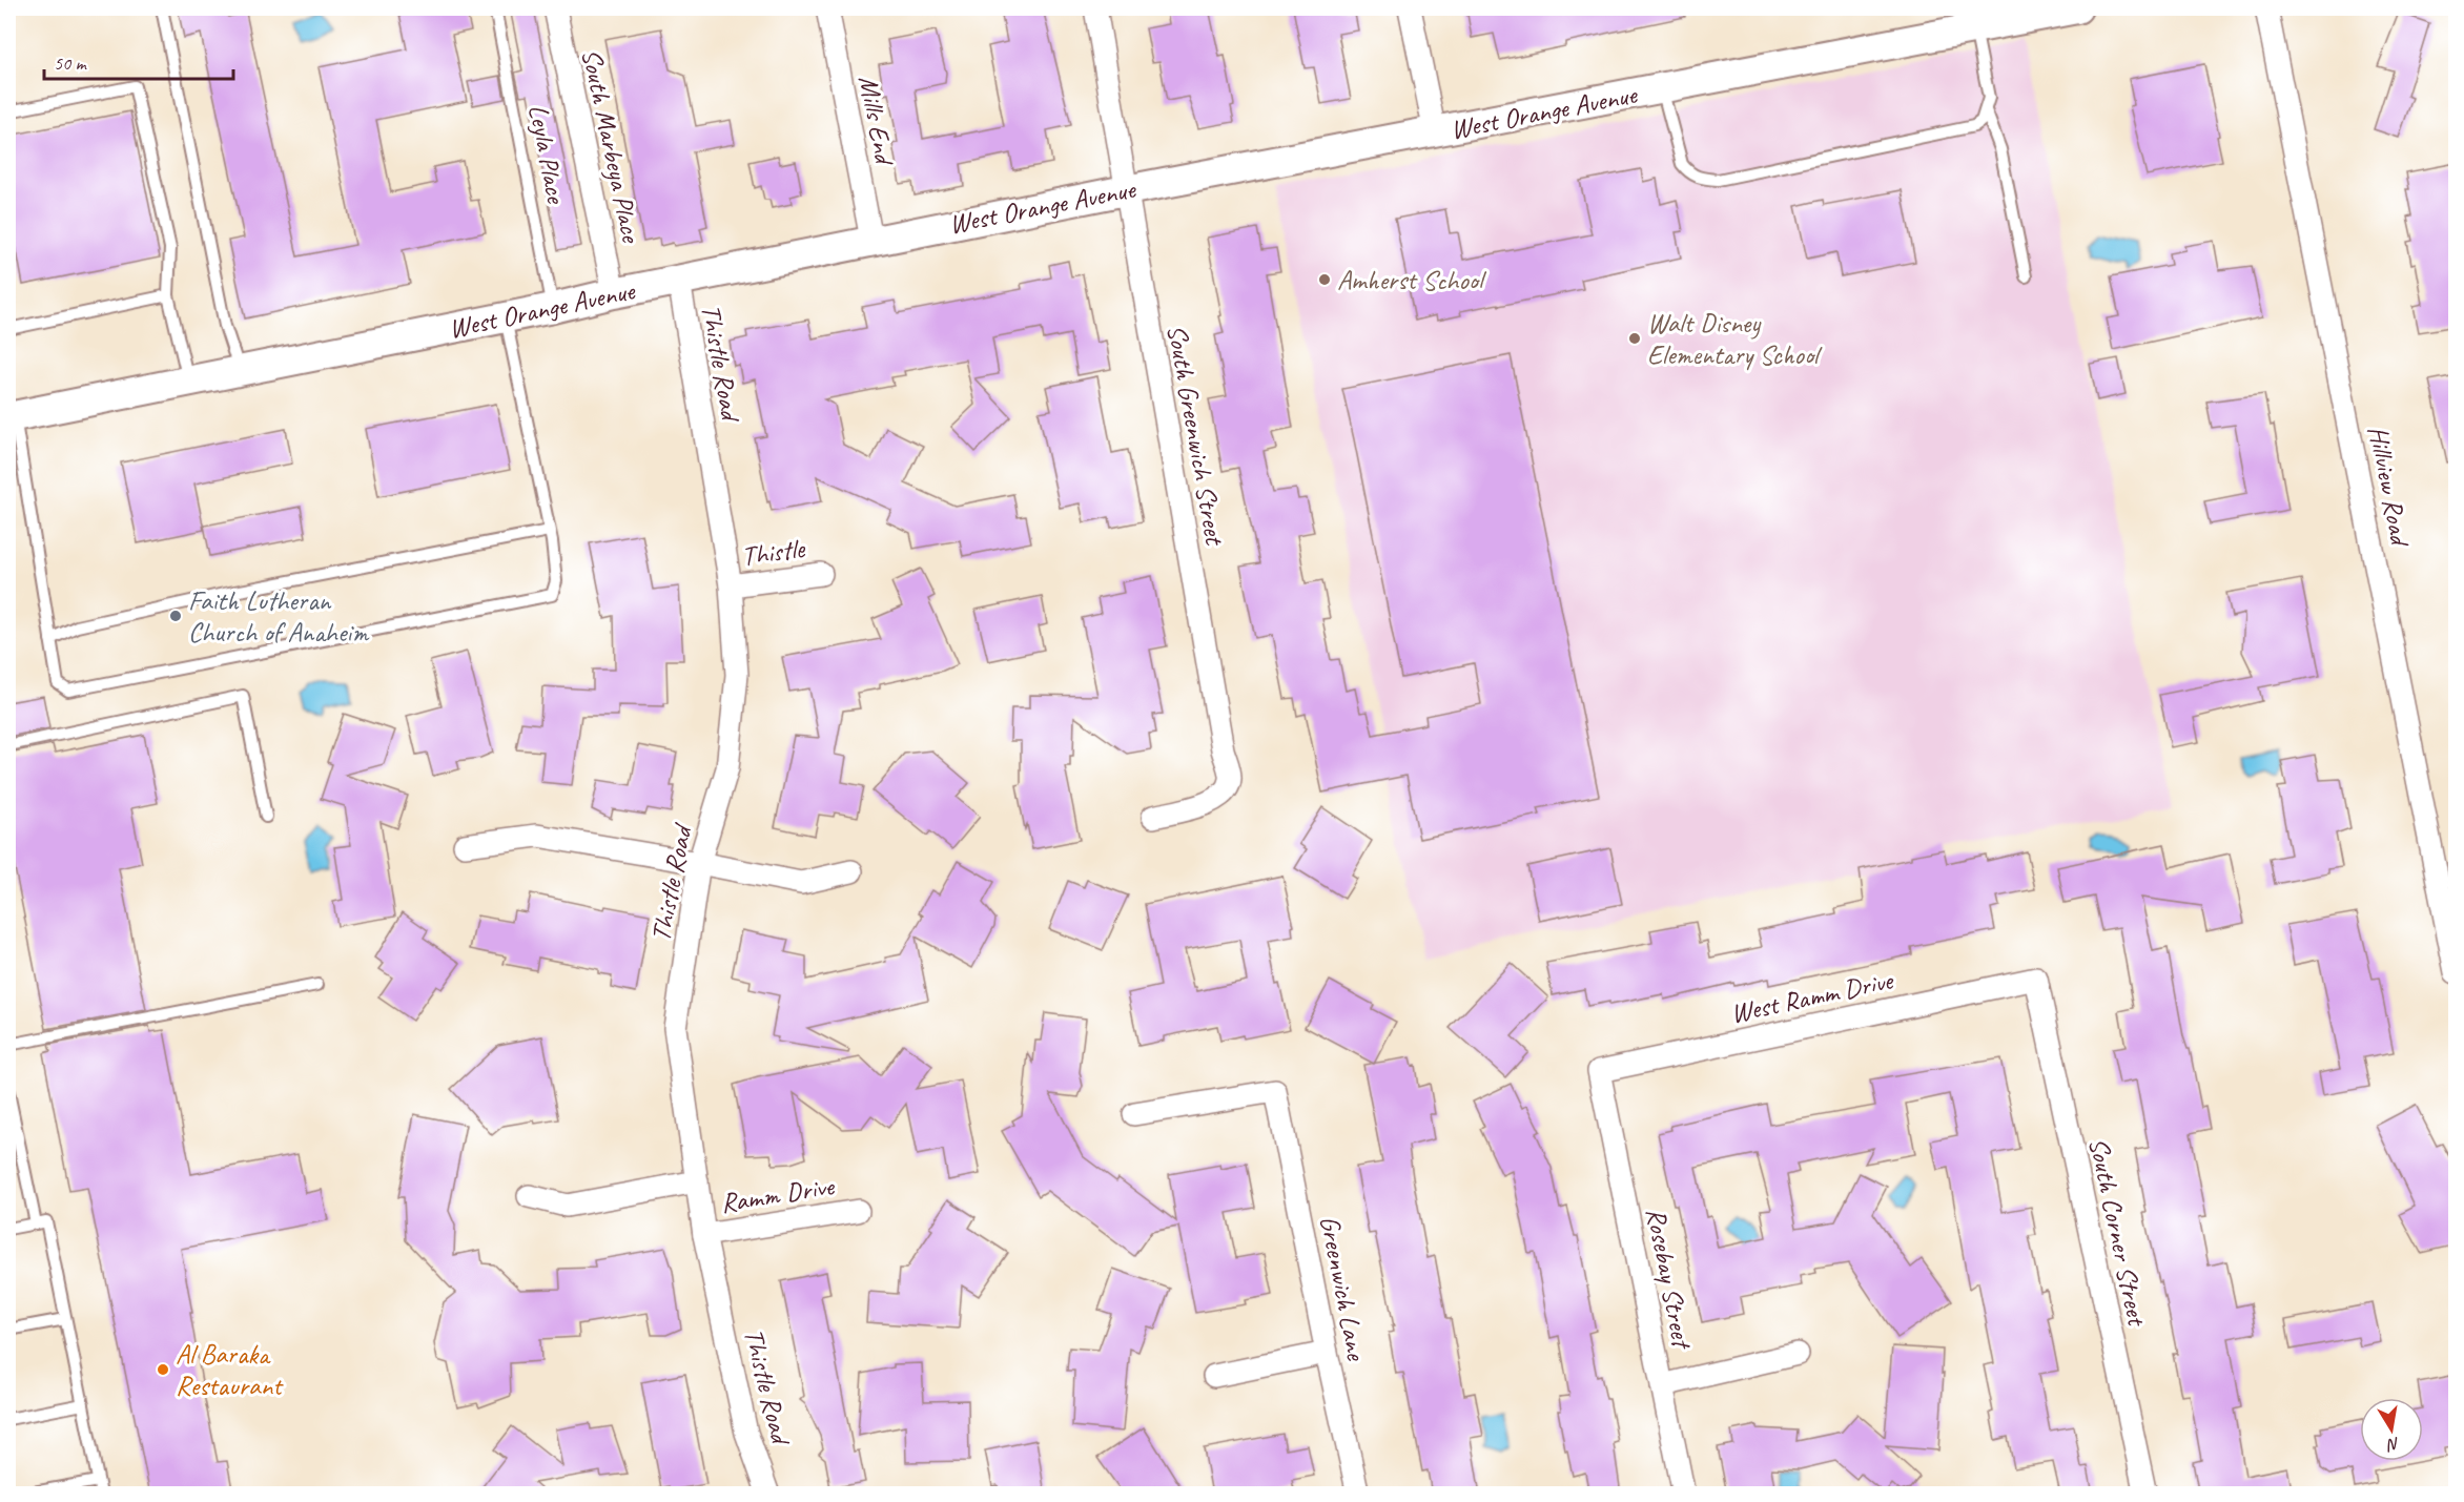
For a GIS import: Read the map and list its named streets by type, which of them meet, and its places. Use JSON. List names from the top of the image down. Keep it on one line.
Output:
{"streets":{"street":["West Orange Avenue","Mills End","South Marbeya Place","Thistle Road","South Greenwich Street","Hillview Road","Thistle","West Ramm Drive","Ramm Drive","South Corner Street","Rosebay Street","Greenwich Lane"],"lane":["Leyla Place"]},"crossings":[["West Orange Avenue","Mills End"],["West Orange Avenue","South Marbeya Place"],["West Orange Avenue","Leyla Place"],["West Orange Avenue","Thistle Road"],["West Orange Avenue","South Greenwich Street"],["Thistle Road","Thistle"],["Thistle Road","Ramm Drive"],["West Ramm Drive","South Corner Street"],["West Ramm Drive","Rosebay Street"]],"places":["Amherst School","Walt Disney Elementary School","Faith Lutheran Church of Anaheim","Al Baraka Restaurant"],"scale_bar":"50 m","north":"bottom"}
